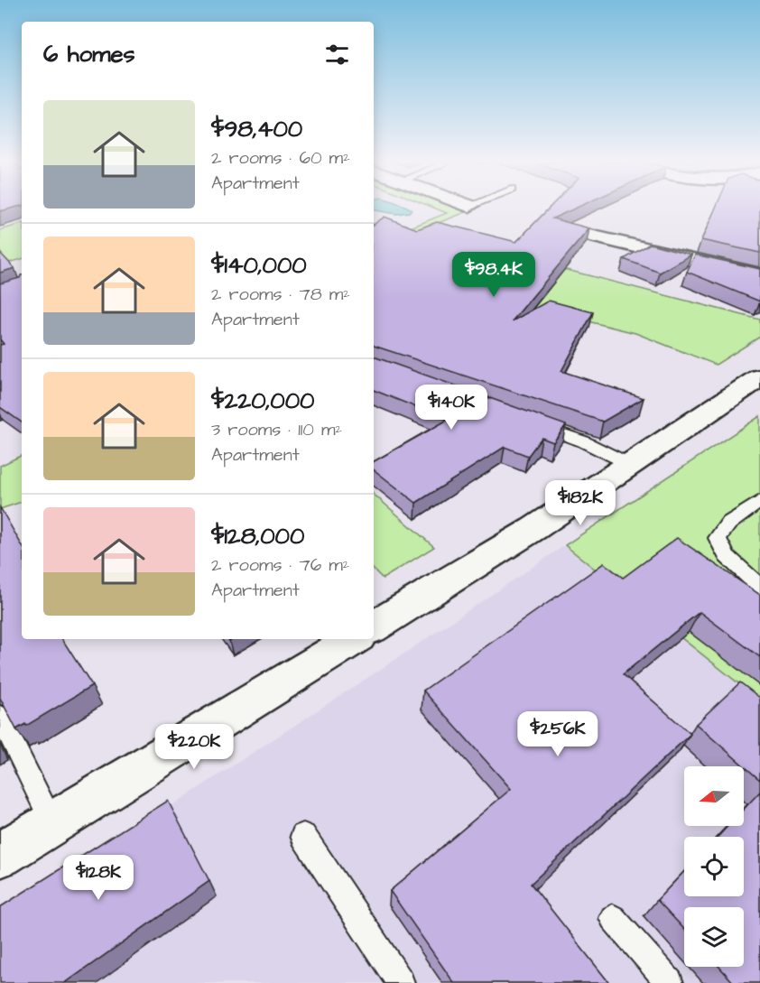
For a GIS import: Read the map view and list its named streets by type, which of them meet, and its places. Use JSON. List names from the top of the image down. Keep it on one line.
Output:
{"north":"left","page":{"heading":"6 homes","list":[{"name":"$98,400","note":"2 rooms · 60 m² · Apartment"},{"name":"$140,000","note":"2 rooms · 78 m² · Apartment"},{"name":"$220,000","note":"3 rooms · 110 m² · Apartment"},{"name":"$128,000","note":"2 rooms · 76 m² · Apartment"}],"price":["$98.4K","$140K","$182K","$256K","$220K","$128K"]}}
